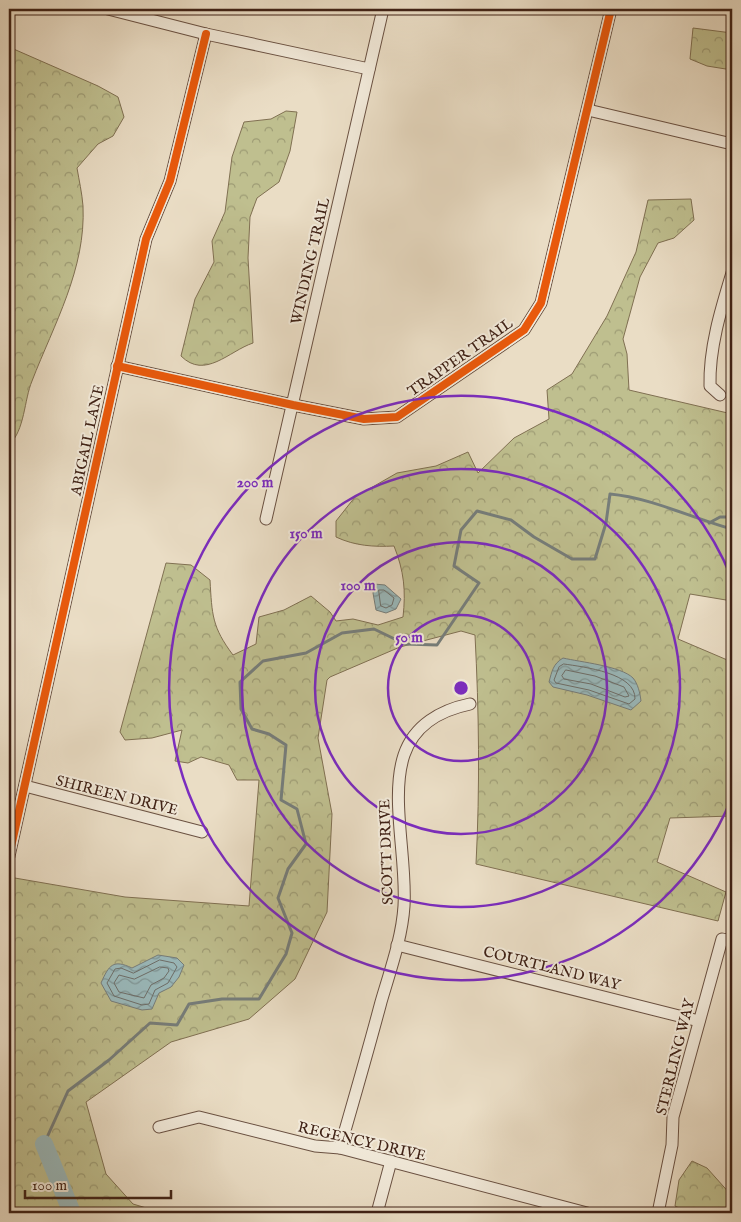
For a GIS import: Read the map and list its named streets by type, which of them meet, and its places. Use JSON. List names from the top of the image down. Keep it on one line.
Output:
{"streets":{"street":["WINDING TRAIL","TRAPPER TRAIL","ABIGAIL LANE","SHIREEN DRIVE","SCOTT DRIVE","COURTLAND WAY","STERLING WAY","REGENCY DRIVE"]},"crossings":[["WINDING TRAIL","TRAPPER TRAIL"],["TRAPPER TRAIL","ABIGAIL LANE"],["ABIGAIL LANE","SHIREEN DRIVE"],["SCOTT DRIVE","COURTLAND WAY"],["SCOTT DRIVE","REGENCY DRIVE"],["COURTLAND WAY","STERLING WAY"]],"scale_bar":"100 m","rings":["200 m","150 m","100 m","50 m"]}
